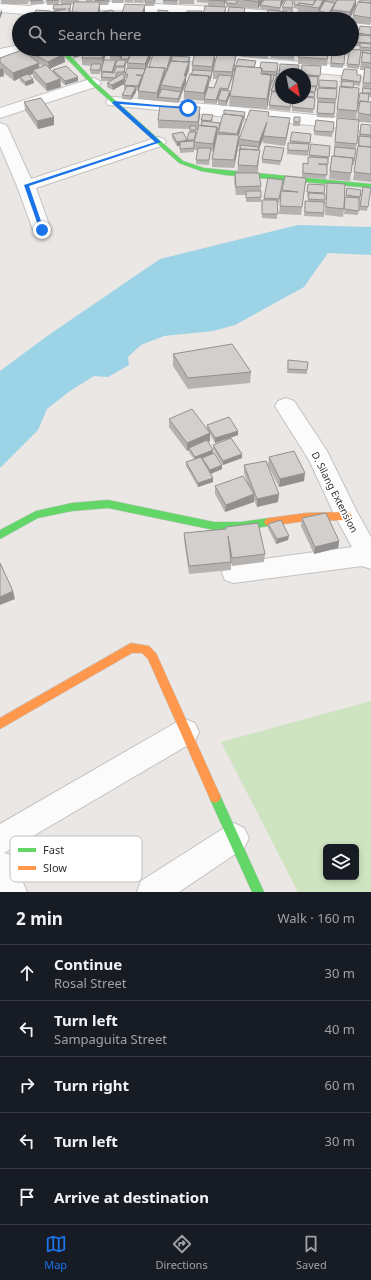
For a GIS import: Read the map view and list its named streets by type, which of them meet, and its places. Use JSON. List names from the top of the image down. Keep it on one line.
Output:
{"streets":{"street":["D. Silang Extension"]},"legend":["Fast","Slow"],"north":"bottom right","page":{"search":"Search here","heading":["2 min","Walk · 160 m"],"list":[["Continue","Rosal Street","30 m"],["Turn left","Sampaguita Street","40 m"],["Turn right","60 m"],["Turn left","30 m"],"Arrive at destination"],"nav":["Map","Directions","Saved"]}}
